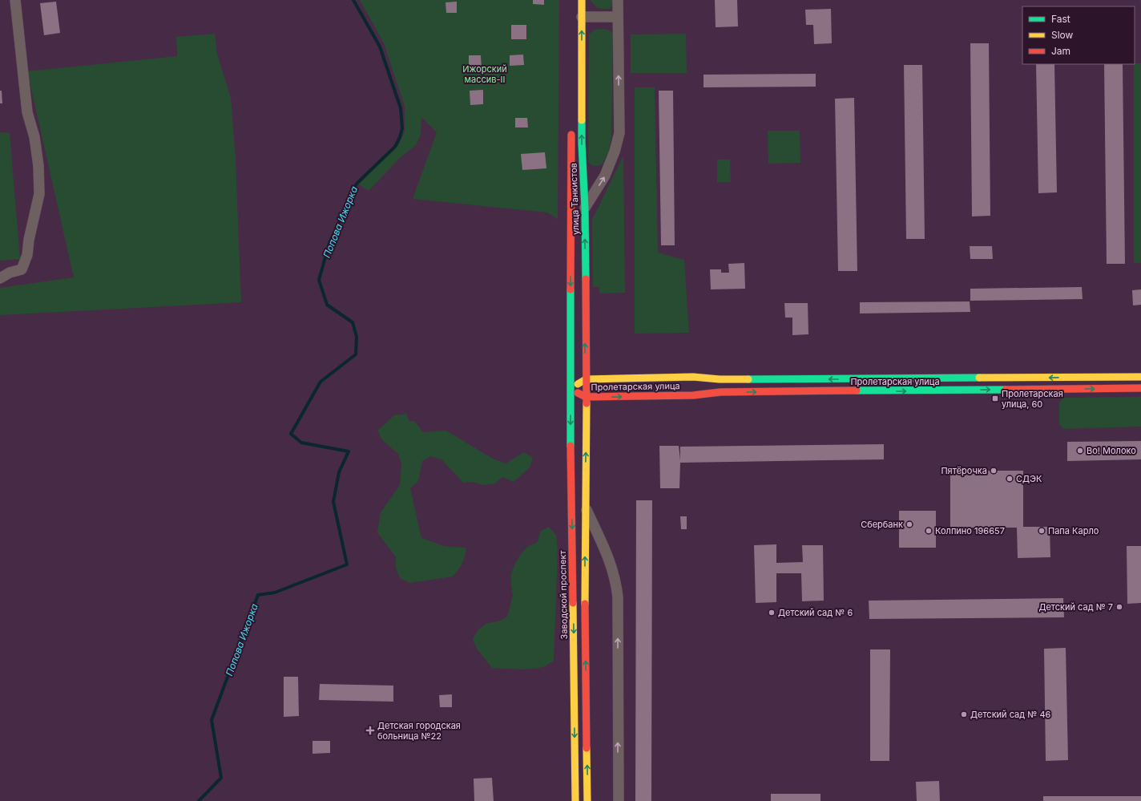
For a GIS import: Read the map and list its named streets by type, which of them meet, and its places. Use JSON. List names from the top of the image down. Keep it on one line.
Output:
{"streets":{"main road":["улица Танкистов","Пролетарская улица","Заводской проспект"]},"crossings":[["улица Танкистов","Пролетарская улица"],["улица Танкистов","Заводской проспект"],["Пролетарская улица","Заводской проспект"]],"water":["Попова Ижорка"],"parks":["Ижорский массив-II"],"places":{"transit":["Пролетарская улица, 60"],"other":["Во! Молоко","Пятёрочка","СДЭК","Сбербанк","Колпино 196657","Папа Карло","Детский сад № 7","Детский сад № 6","Детский сад № 46"],"health":["Детская городская больница №22"]},"legend":["Fast","Slow","Jam"]}
